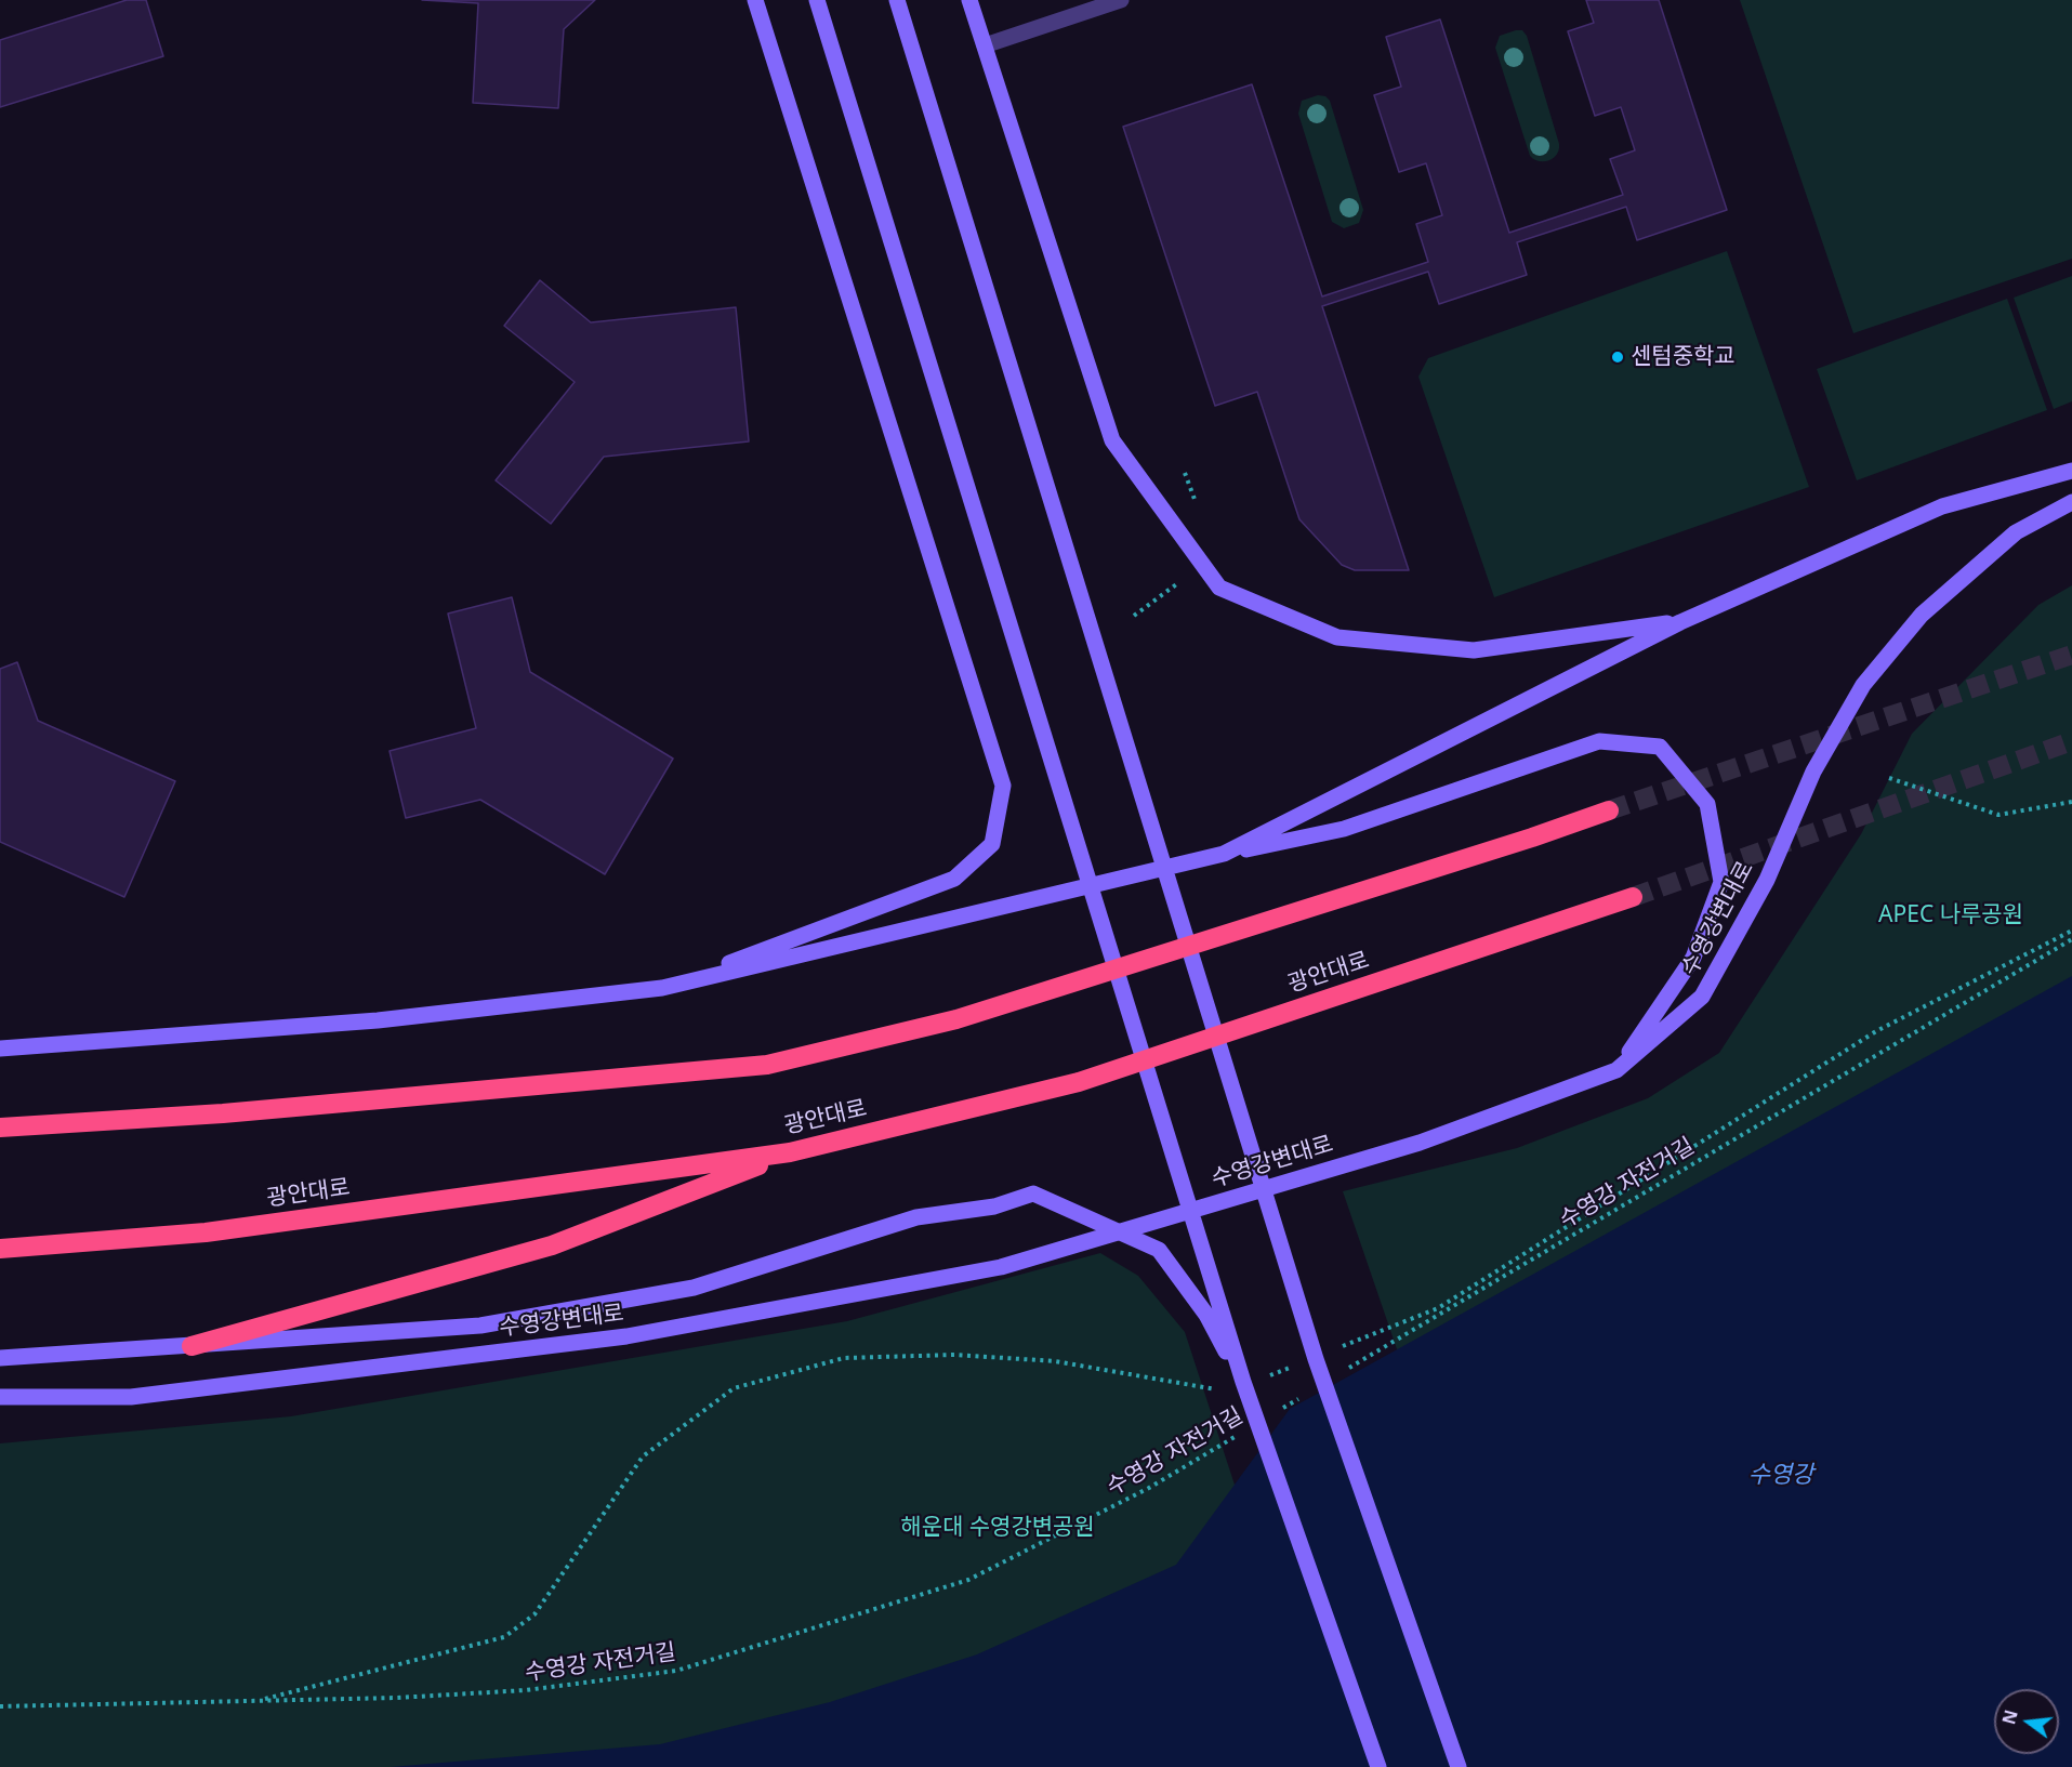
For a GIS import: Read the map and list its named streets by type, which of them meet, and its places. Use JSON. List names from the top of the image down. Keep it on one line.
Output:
{"streets":{"highway":["광안대로"],"main road":["수영강변대로"],"path":["수영강 자전거길"]},"water":["수영강"],"parks":["APEC 나루공원","해운대 수영강변공원"],"places":["센텀중학교"],"north":"left"}
